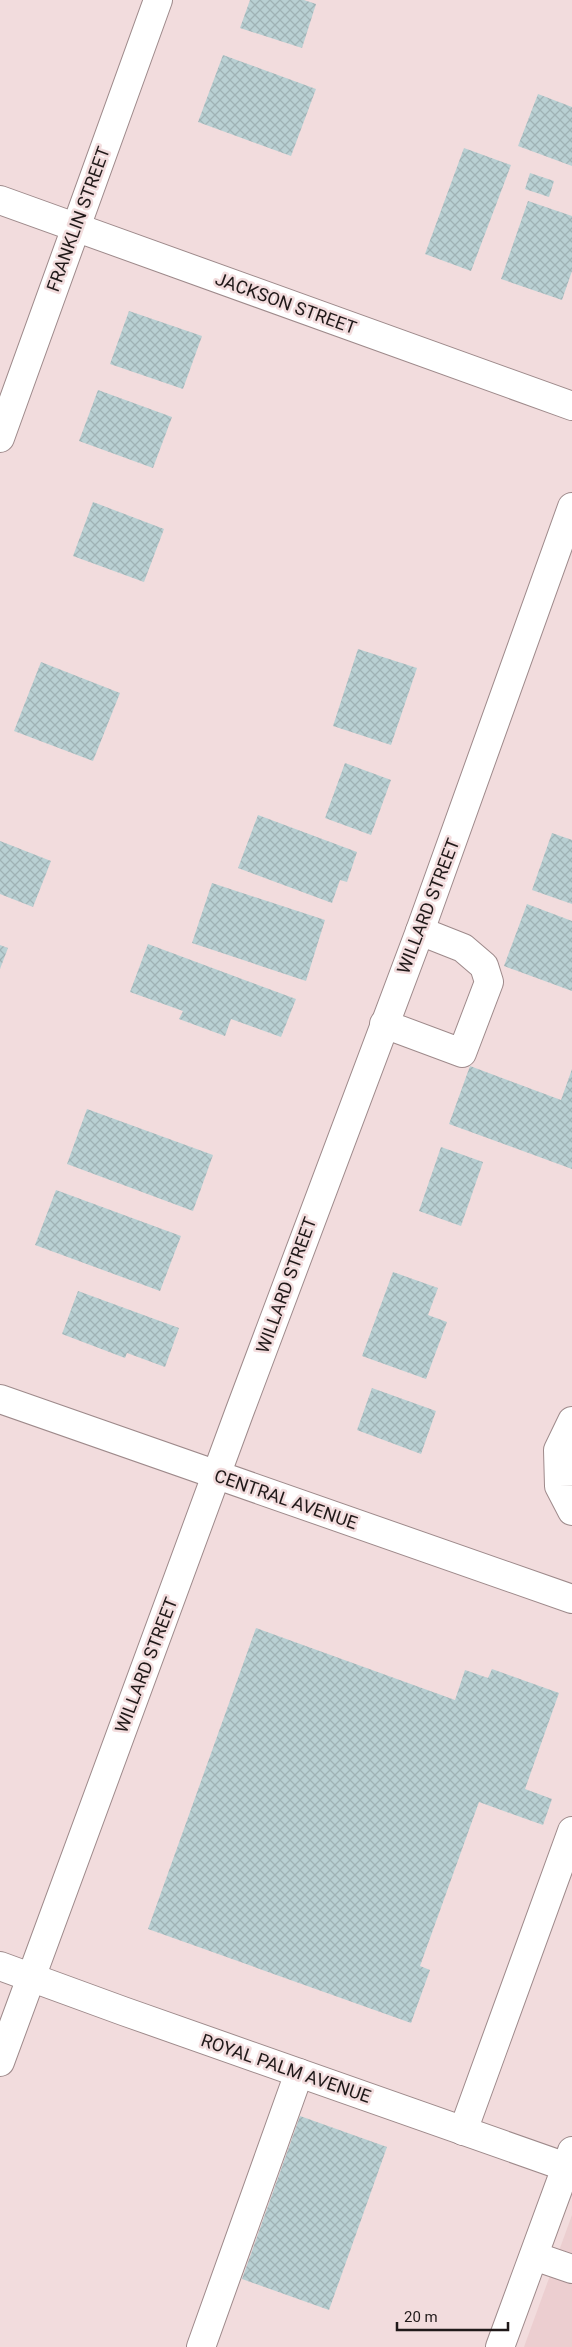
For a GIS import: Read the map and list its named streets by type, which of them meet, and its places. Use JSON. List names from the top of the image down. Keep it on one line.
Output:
{"streets":{"street":["FRANKLIN STREET","JACKSON STREET","WILLARD STREET","CENTRAL AVENUE","ROYAL PALM AVENUE"]},"crossings":[["FRANKLIN STREET","JACKSON STREET"],["WILLARD STREET","CENTRAL AVENUE"],["WILLARD STREET","ROYAL PALM AVENUE"]],"scale_bar":"20 m"}
